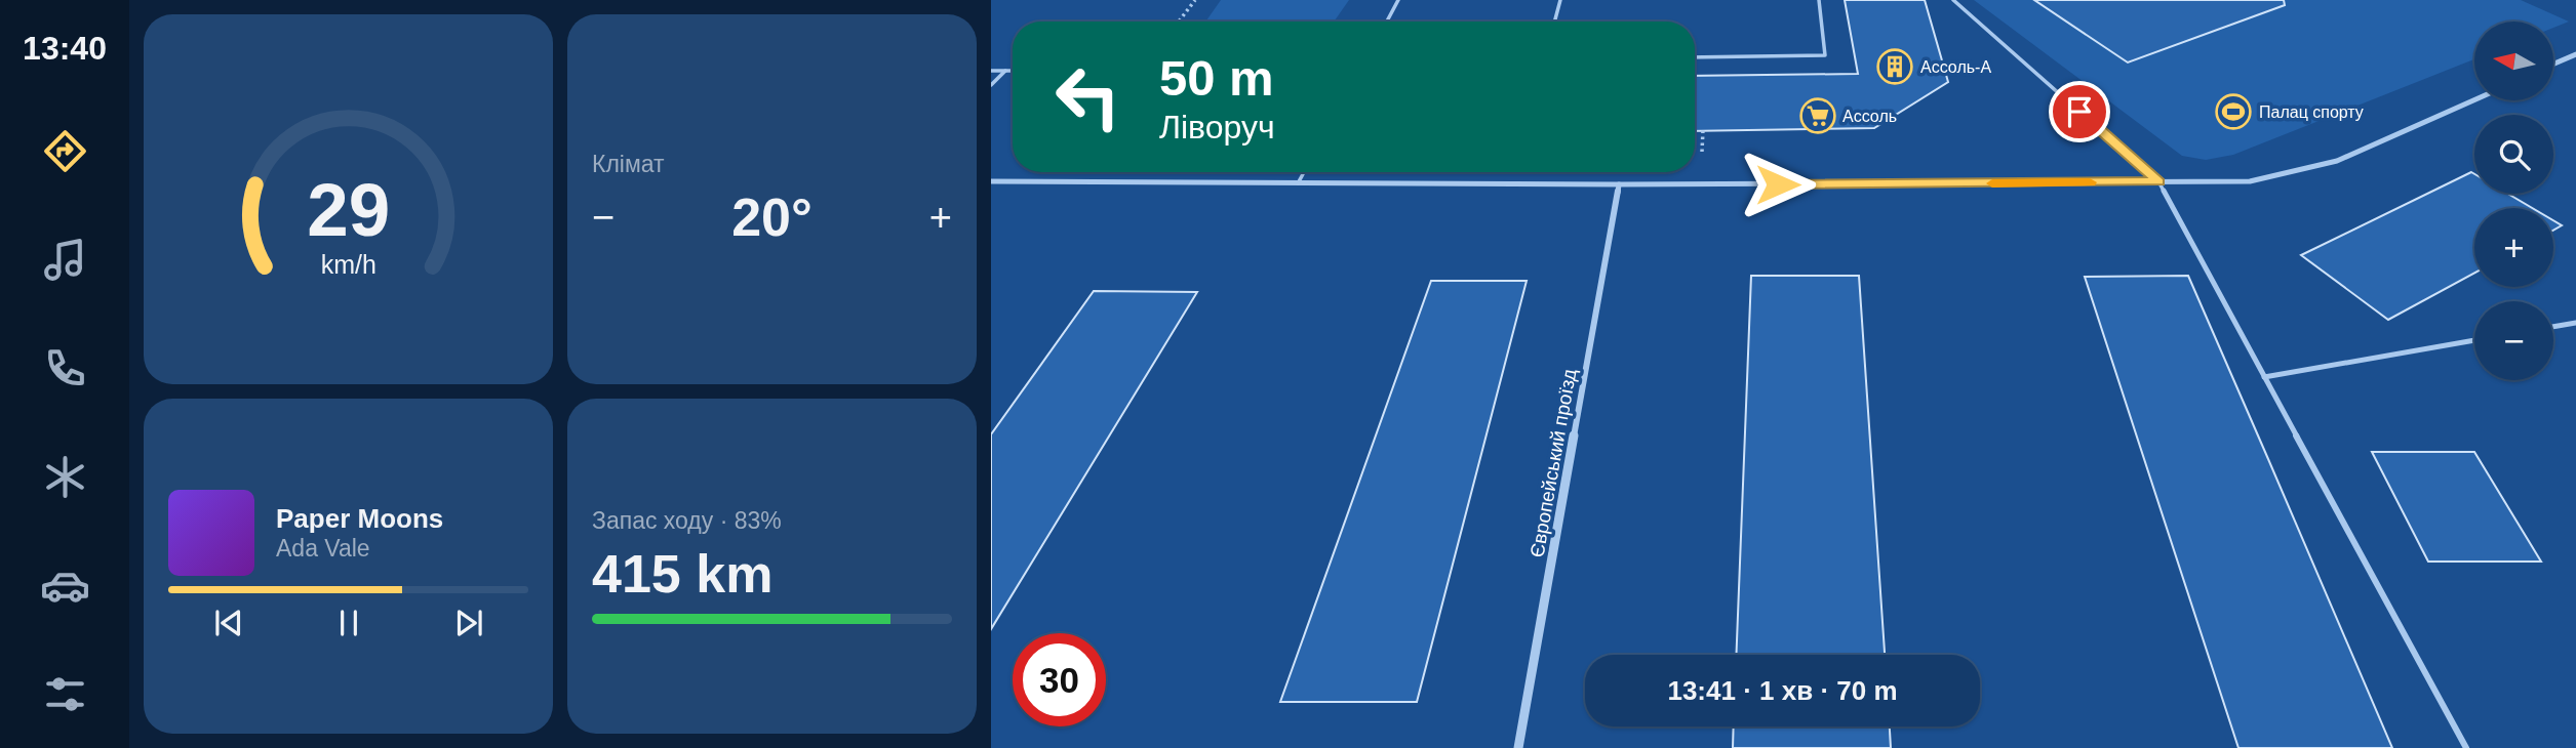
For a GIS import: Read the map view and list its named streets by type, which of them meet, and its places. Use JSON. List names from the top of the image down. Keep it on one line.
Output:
{"streets":{"street":["Європейський проїзд"]},"places":{"building":["Ассоль-А"],"sports":["Палац спорту"],"supermarket":["Ассоль"]},"north":"left","page":{"tabs":"13:40","tile":["Клімат",["Запас ходу · 83%","415 km"]],"map_buttons":["+","−"],"turn":["50 m","Ліворуч"],"heat":["−","20°","+"],"song":["Paper Moons","Ada Vale"],"limit":"30","trip":"13:41 · 1 хв · 70 m","gauge":["29","km/h"]}}
